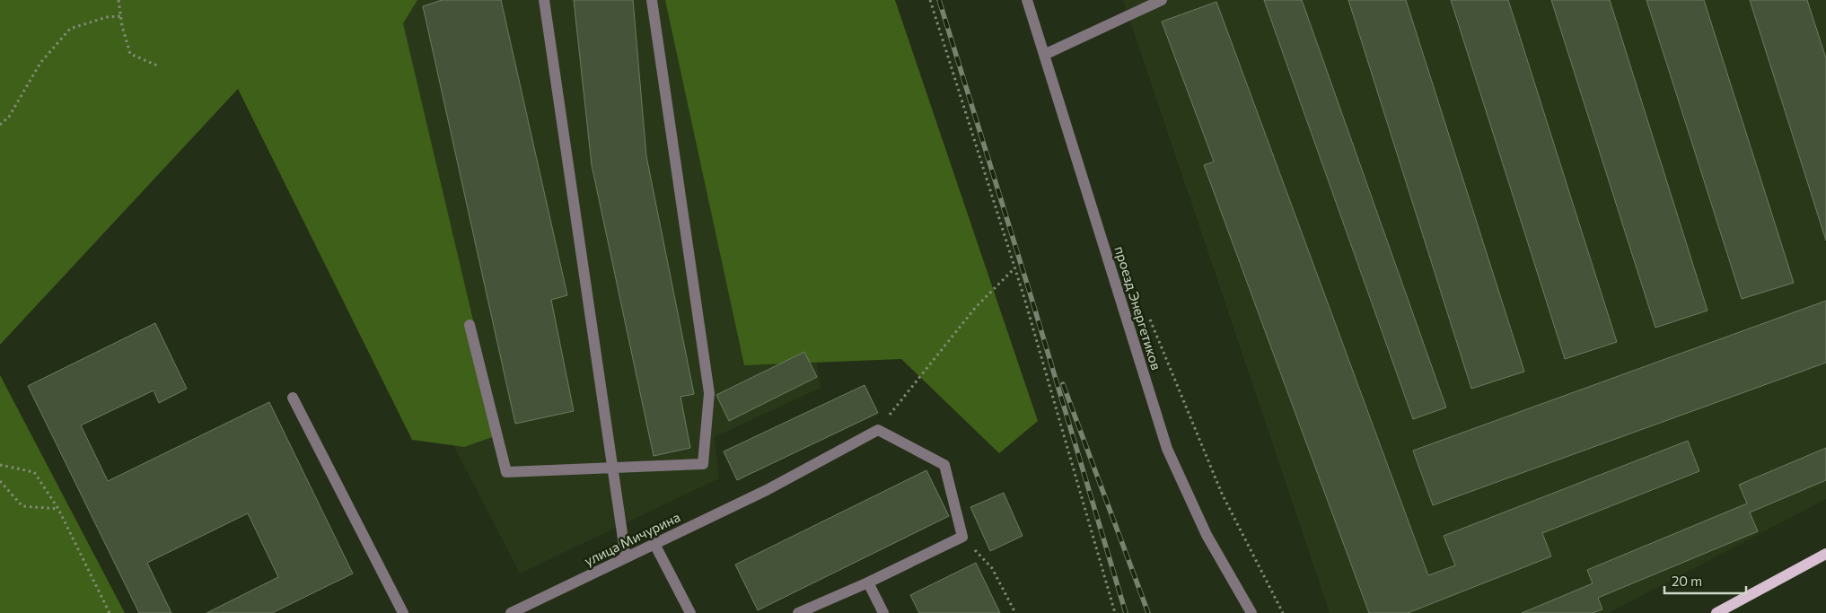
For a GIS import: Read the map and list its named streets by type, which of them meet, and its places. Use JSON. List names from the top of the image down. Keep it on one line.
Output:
{"streets":{"street":["проезд Энергетиков","улица Мичурина"]},"scale_bar":"20 m"}
